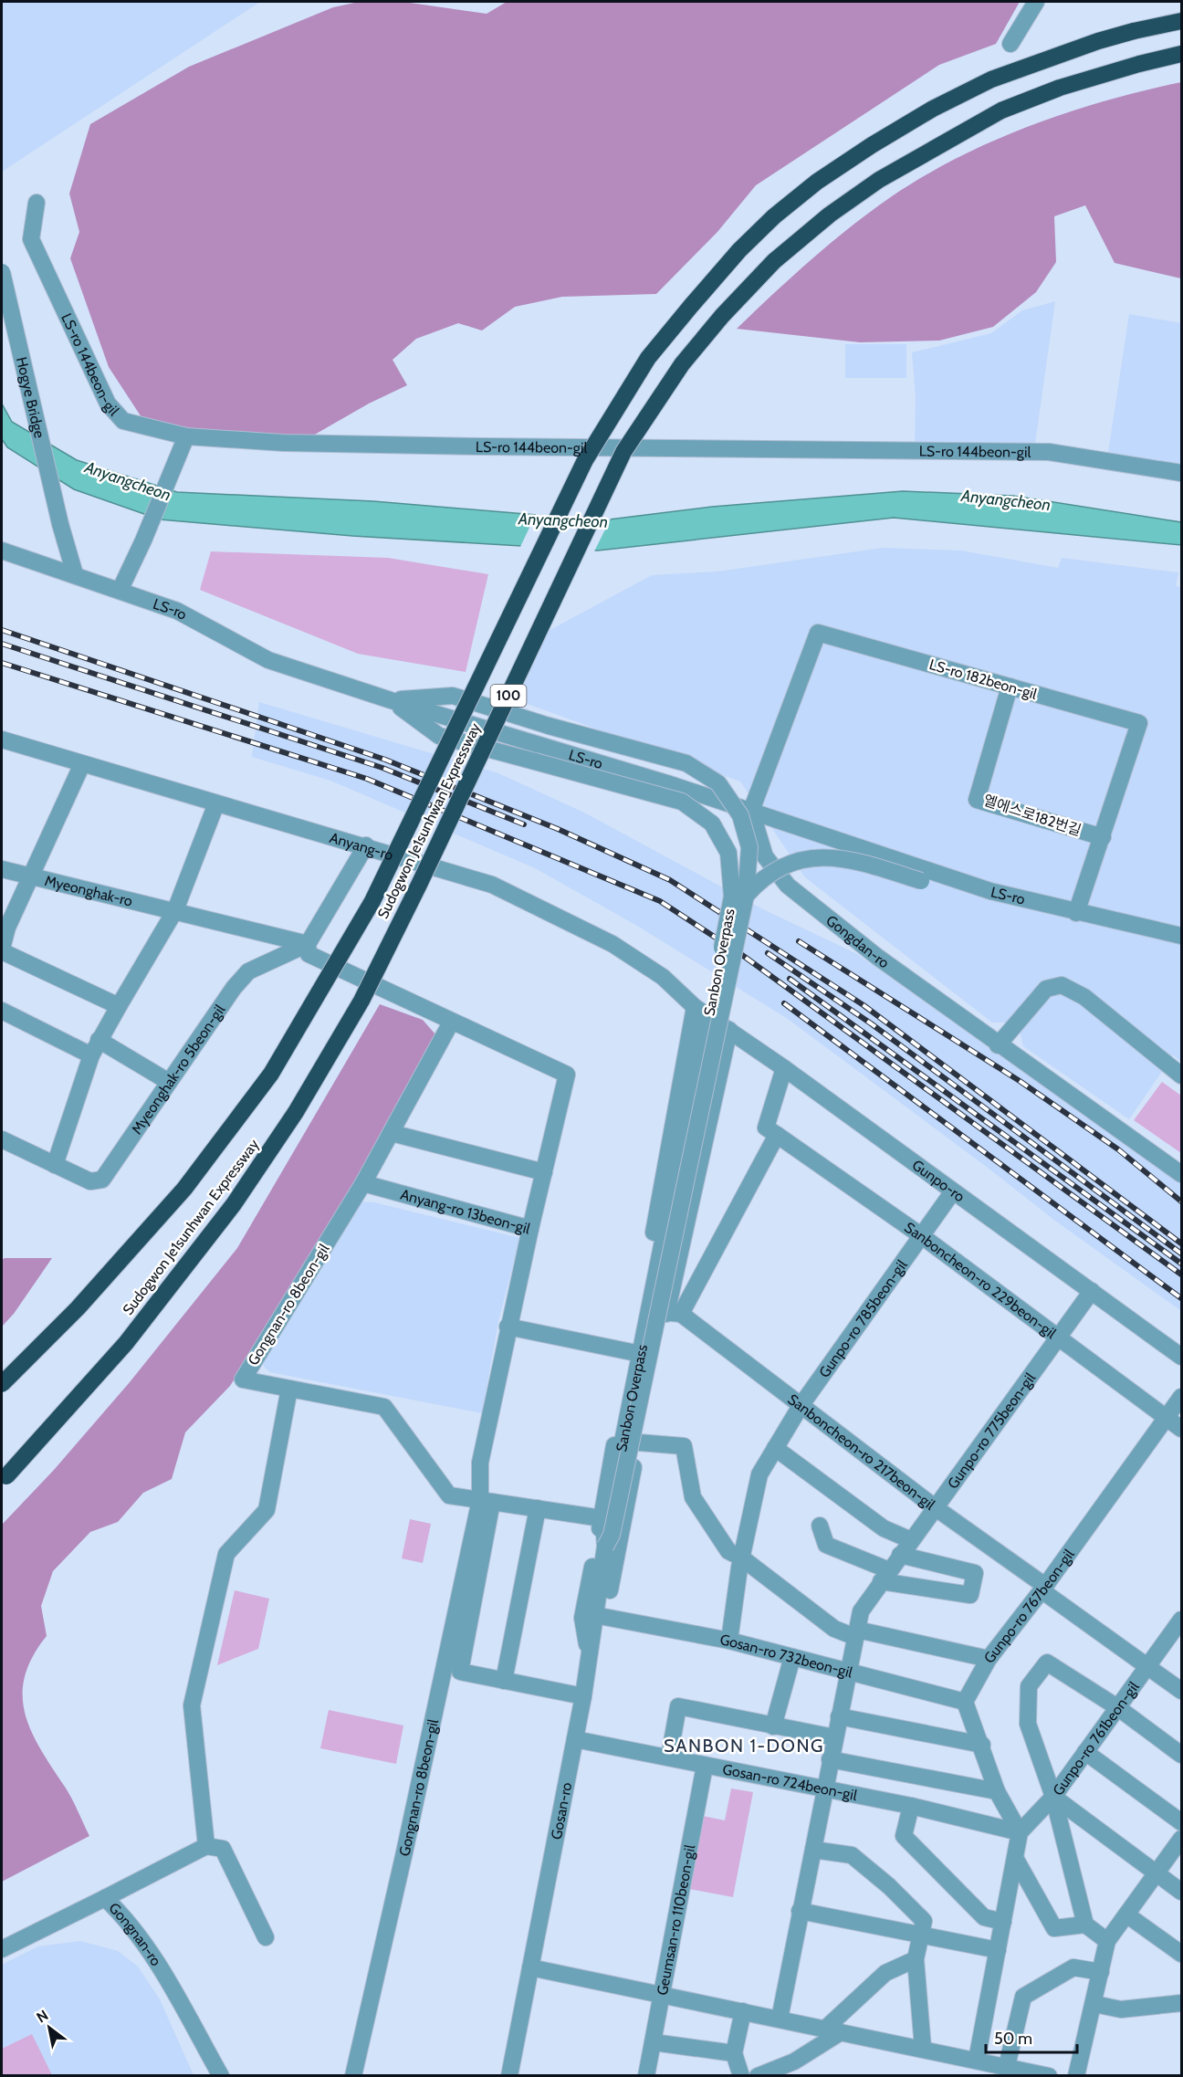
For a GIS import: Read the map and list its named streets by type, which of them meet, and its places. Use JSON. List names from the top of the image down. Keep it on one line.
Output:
{"streets":{"highway":["100","Sudogwon Je1sunhwan Expressway"],"street":["LS-ro 144beon-gil","Hogye Bridge","LS-ro","LS-ro 182beon-gil","엘에스로182번길","Anyang-ro","Myeonghak-ro","Gongdan-ro","Sanbon Overpass","Myeonghak-ro 5beon-gil","Gunpo-ro","Anyang-ro 13beon-gil","Sanboncheon-ro 229beon-gil","Gongnan-ro 8beon-gil","Gunpo-ro 785beon-gil","Gunpo-ro 775beon-gil","Sanboncheon-ro 217beon-gil","Gunpo-ro 767beon-gil","Gosan-ro 732beon-gil","Gunpo-ro 761beon-gil","Gosan-ro 724beon-gil","Gosan-ro","Geumsan-ro 110beon-gil","Gongnan-ro"]},"crossings":[["Hogye Bridge","LS-ro"],["LS-ro","LS-ro 182beon-gil"],["LS-ro","Gongdan-ro"],["LS-ro","Sanbon Overpass"],["LS-ro 182beon-gil","엘에스로182번길"],["LS-ro 182beon-gil","Gongdan-ro"],["Anyang-ro","Gunpo-ro"],["Myeonghak-ro","Myeonghak-ro 5beon-gil"],["Myeonghak-ro","Anyang-ro 13beon-gil"],["Sanbon Overpass","Gosan-ro"],["Myeonghak-ro 5beon-gil","Anyang-ro 13beon-gil"],["Gunpo-ro","Gunpo-ro 785beon-gil"],["Gunpo-ro","Gunpo-ro 775beon-gil"],["Anyang-ro 13beon-gil","Gongnan-ro 8beon-gil"],["Sanboncheon-ro 229beon-gil","Gunpo-ro 785beon-gil"],["Sanboncheon-ro 229beon-gil","Gunpo-ro 775beon-gil"],["Sanboncheon-ro 229beon-gil","Gunpo-ro 767beon-gil"],["Gunpo-ro 785beon-gil","Sanboncheon-ro 217beon-gil"],["Gunpo-ro 785beon-gil","Gosan-ro 732beon-gil"],["Gunpo-ro 775beon-gil","Sanboncheon-ro 217beon-gil"],["Gunpo-ro 775beon-gil","Gosan-ro 732beon-gil"],["Gunpo-ro 775beon-gil","Gosan-ro 724beon-gil"],["Sanboncheon-ro 217beon-gil","Gunpo-ro 767beon-gil"],["Sanboncheon-ro 217beon-gil","Gunpo-ro 761beon-gil"],["Gunpo-ro 767beon-gil","Gosan-ro 732beon-gil"],["Gunpo-ro 761beon-gil","Gosan-ro 724beon-gil"],["Gosan-ro 724beon-gil","Gosan-ro"],["Gosan-ro 724beon-gil","Geumsan-ro 110beon-gil"]],"districts":["SANBON 1-DONG"],"water":["Anyangcheon"],"scale_bar":"50 m","north":"top left"}
